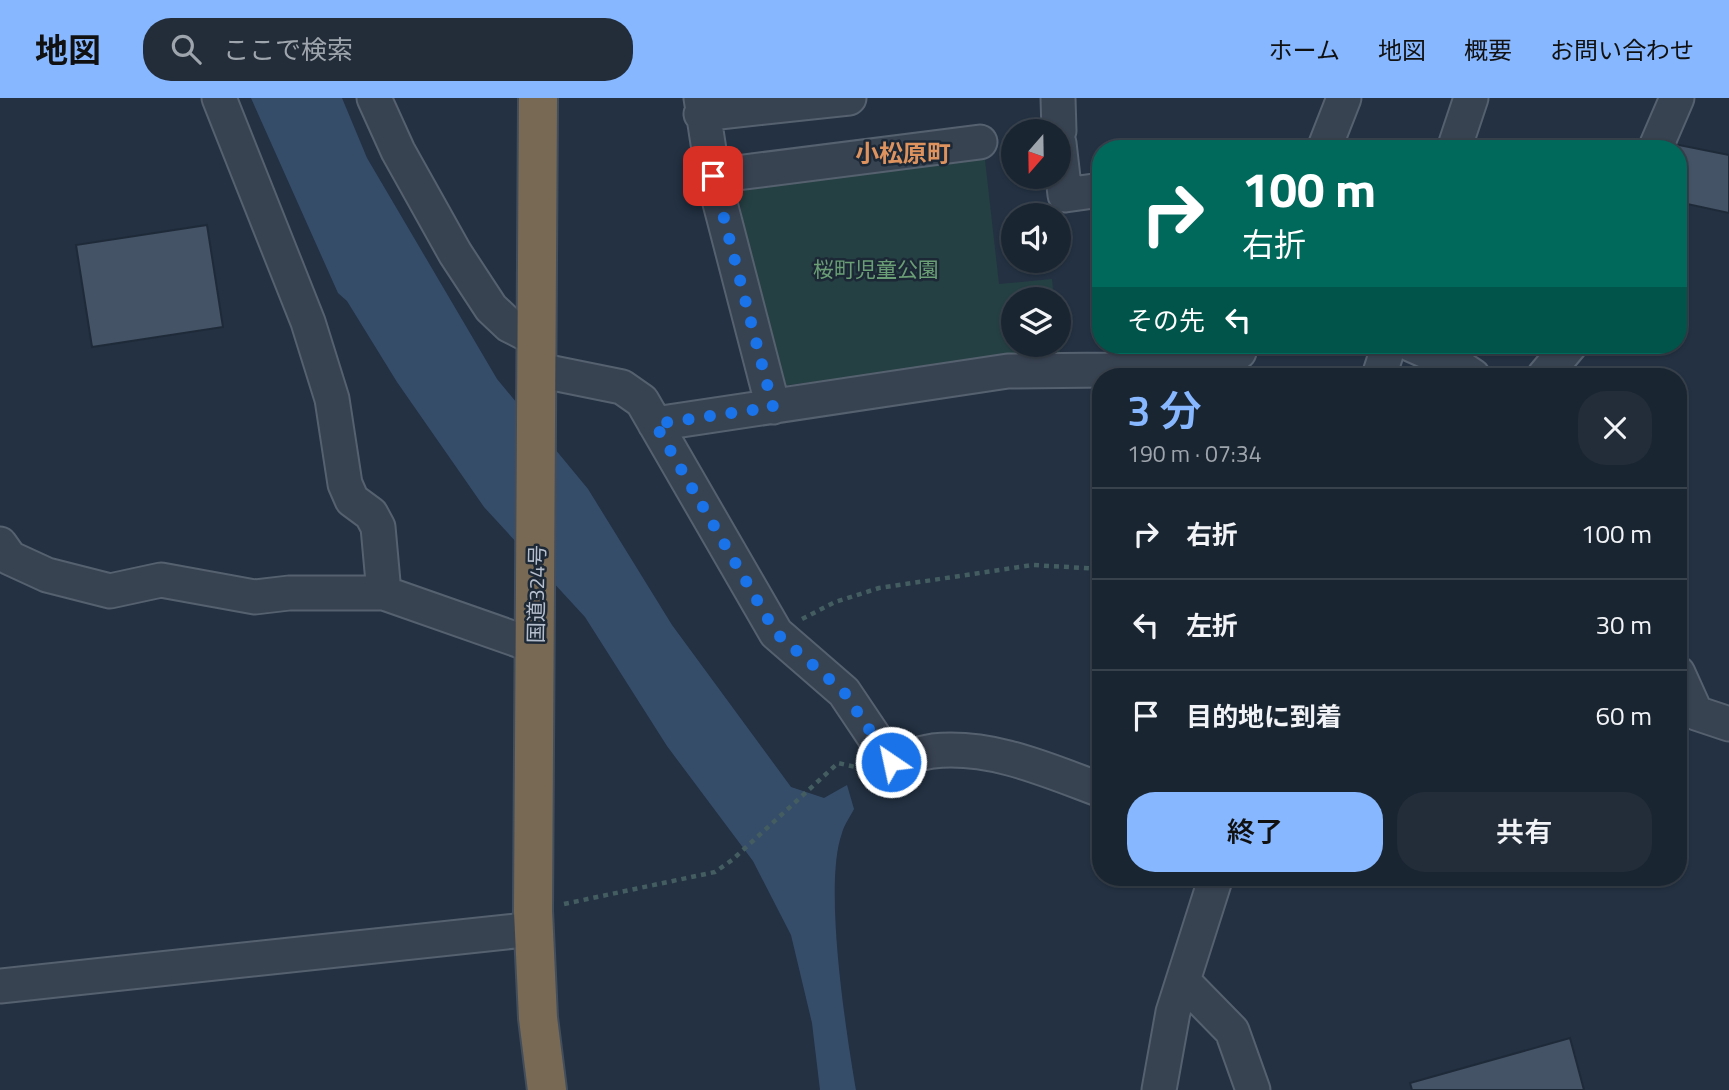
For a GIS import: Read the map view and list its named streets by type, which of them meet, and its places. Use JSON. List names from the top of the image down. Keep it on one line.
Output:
{"streets":{"highway":["国道324号"]},"districts":["小松原町"],"parks":["桜町児童公園"],"north":"bottom","page":{"header":"地図","search":"ここで検索","nav":["ホーム","地図","概要","お問い合わせ"],"turn":["100 m","右折"],"then":"その先","heading":["3 分","190 m · 07:34"],"list":[{"name":"右折","value":"100 m"},{"name":"左折","value":"30 m"},{"name":"目的地に到着","value":"60 m"}],"buttons":["終了","共有"]}}
